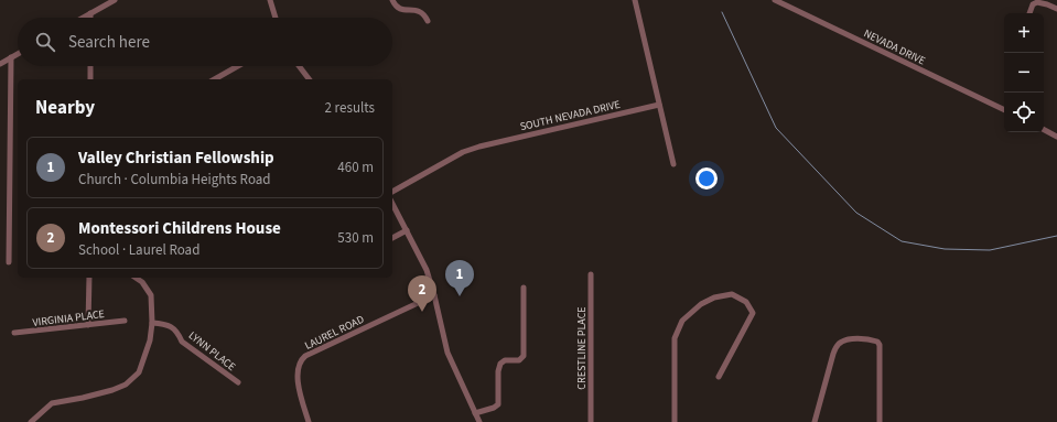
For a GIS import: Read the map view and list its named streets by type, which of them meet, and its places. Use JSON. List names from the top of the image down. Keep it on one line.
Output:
{"streets":{"street":["NEVADA DRIVE","SOUTH NEVADA DRIVE","VIRGINIA PLACE","LAUREL ROAD","CRESTLINE PLACE","LYNN PLACE"]},"page":{"map_buttons":["+","−"],"search":"Search here","heading":["Nearby","2 results"],"list":[{"mark":"1","name":"Valley Christian Fellowship","note":"Church · Columbia Heights Road","value":"460 m"},{"mark":"2","name":"Montessori Childrens House","note":"School · Laurel Road","value":"530 m"}],"pins":["1","2"]}}
